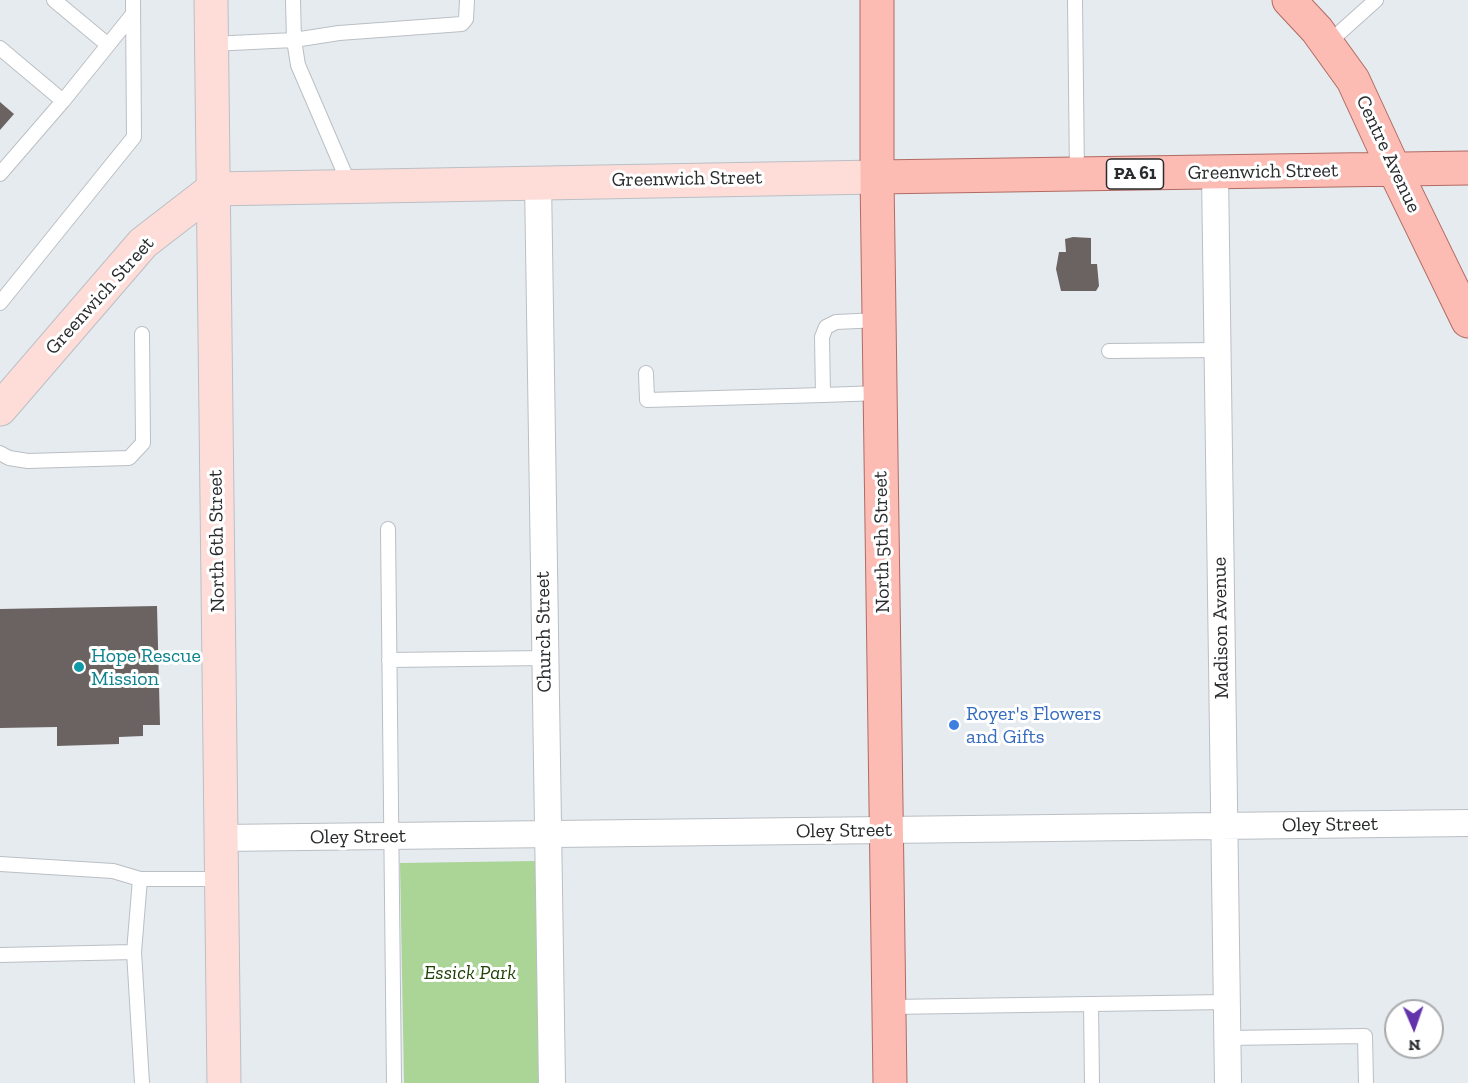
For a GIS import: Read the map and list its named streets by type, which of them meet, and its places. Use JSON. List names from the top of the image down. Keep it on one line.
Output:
{"streets":{"main road":["Centre Avenue","Greenwich Street","PA 61","North 5th Street"],"street":["North 6th Street","Madison Avenue","Church Street","Oley Street"]},"crossings":[["Centre Avenue","Greenwich Street"],["Greenwich Street","North 6th Street"],["Greenwich Street","North 5th Street"],["Greenwich Street","Madison Avenue"],["Greenwich Street","Church Street"],["North 6th Street","Oley Street"],["North 5th Street","Oley Street"],["Madison Avenue","Oley Street"],["Church Street","Oley Street"]],"parks":["Essick Park"],"places":["Hope Rescue Mission","Royer's Flowers and Gifts"],"north":"bottom"}
